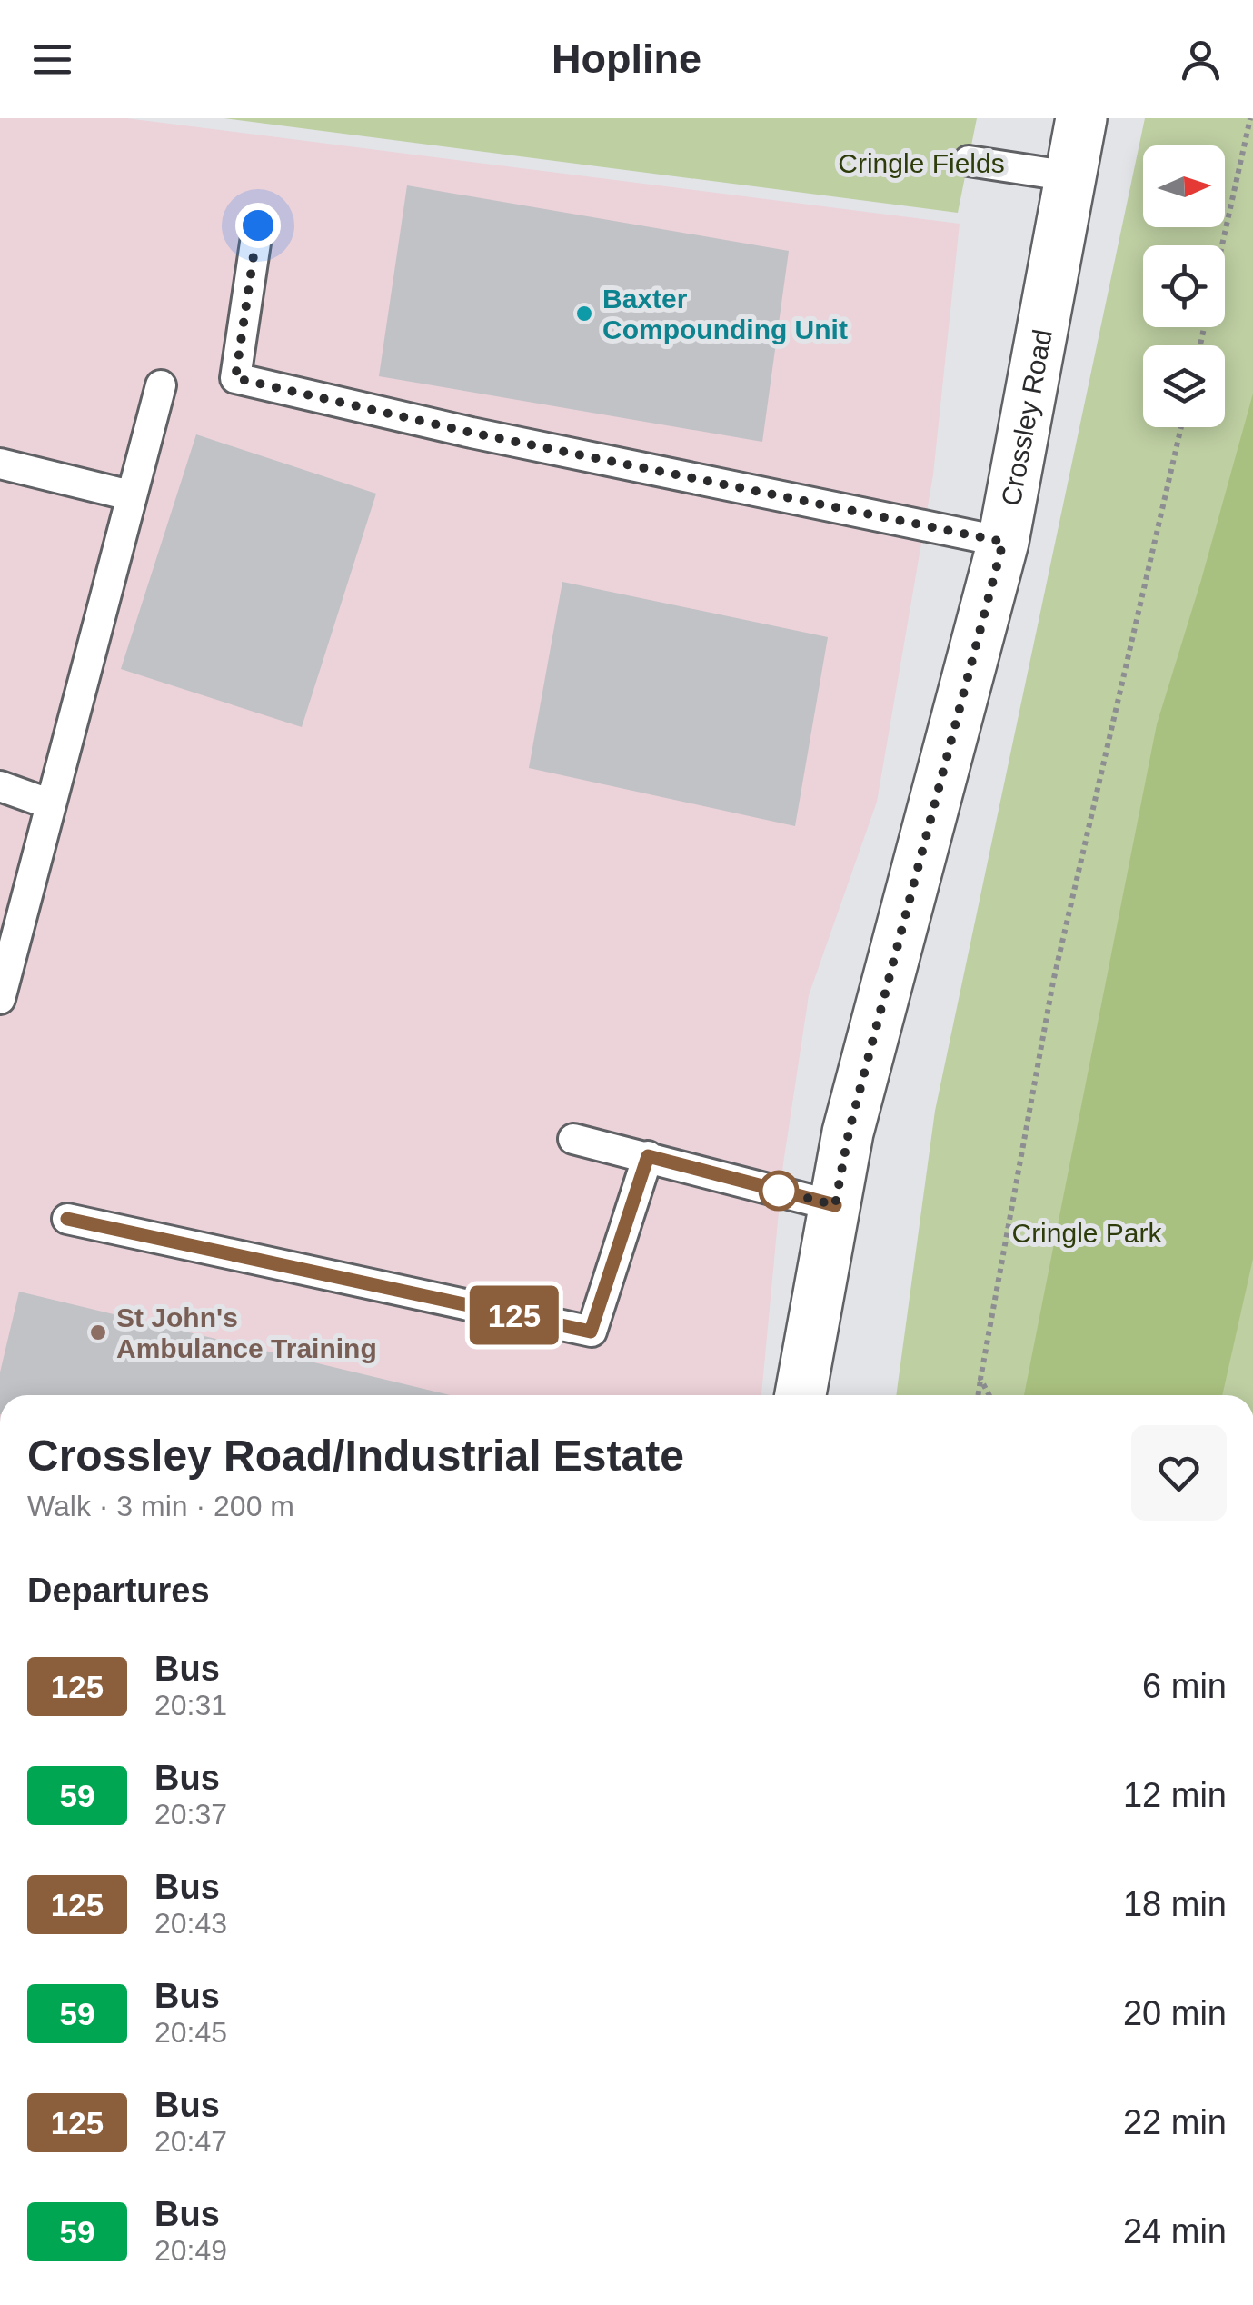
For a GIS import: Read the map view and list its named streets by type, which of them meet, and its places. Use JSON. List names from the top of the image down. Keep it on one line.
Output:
{"streets":{"street":["Crossley Road"]},"parks":["Cringle Fields","Cringle Park"],"places":["Baxter Compounding Unit","St John's Ambulance Training"],"lines":["bus line 125"],"north":"right","page":{"header":"Hopline","on_map":"125","heading":[["Crossley Road/Industrial Estate","Walk · 3 min · 200 m"],"Departures"],"list":[{"mark":"125","name":"Bus","note":"20:31","value":"6 min"},{"mark":"59","name":"Bus","note":"20:37","value":"12 min"},{"mark":"125","name":"Bus","note":"20:43","value":"18 min"},{"mark":"59","name":"Bus","note":"20:45","value":"20 min"},{"mark":"125","name":"Bus","note":"20:47","value":"22 min"},{"mark":"59","name":"Bus","note":"20:49","value":"24 min"}]}}
